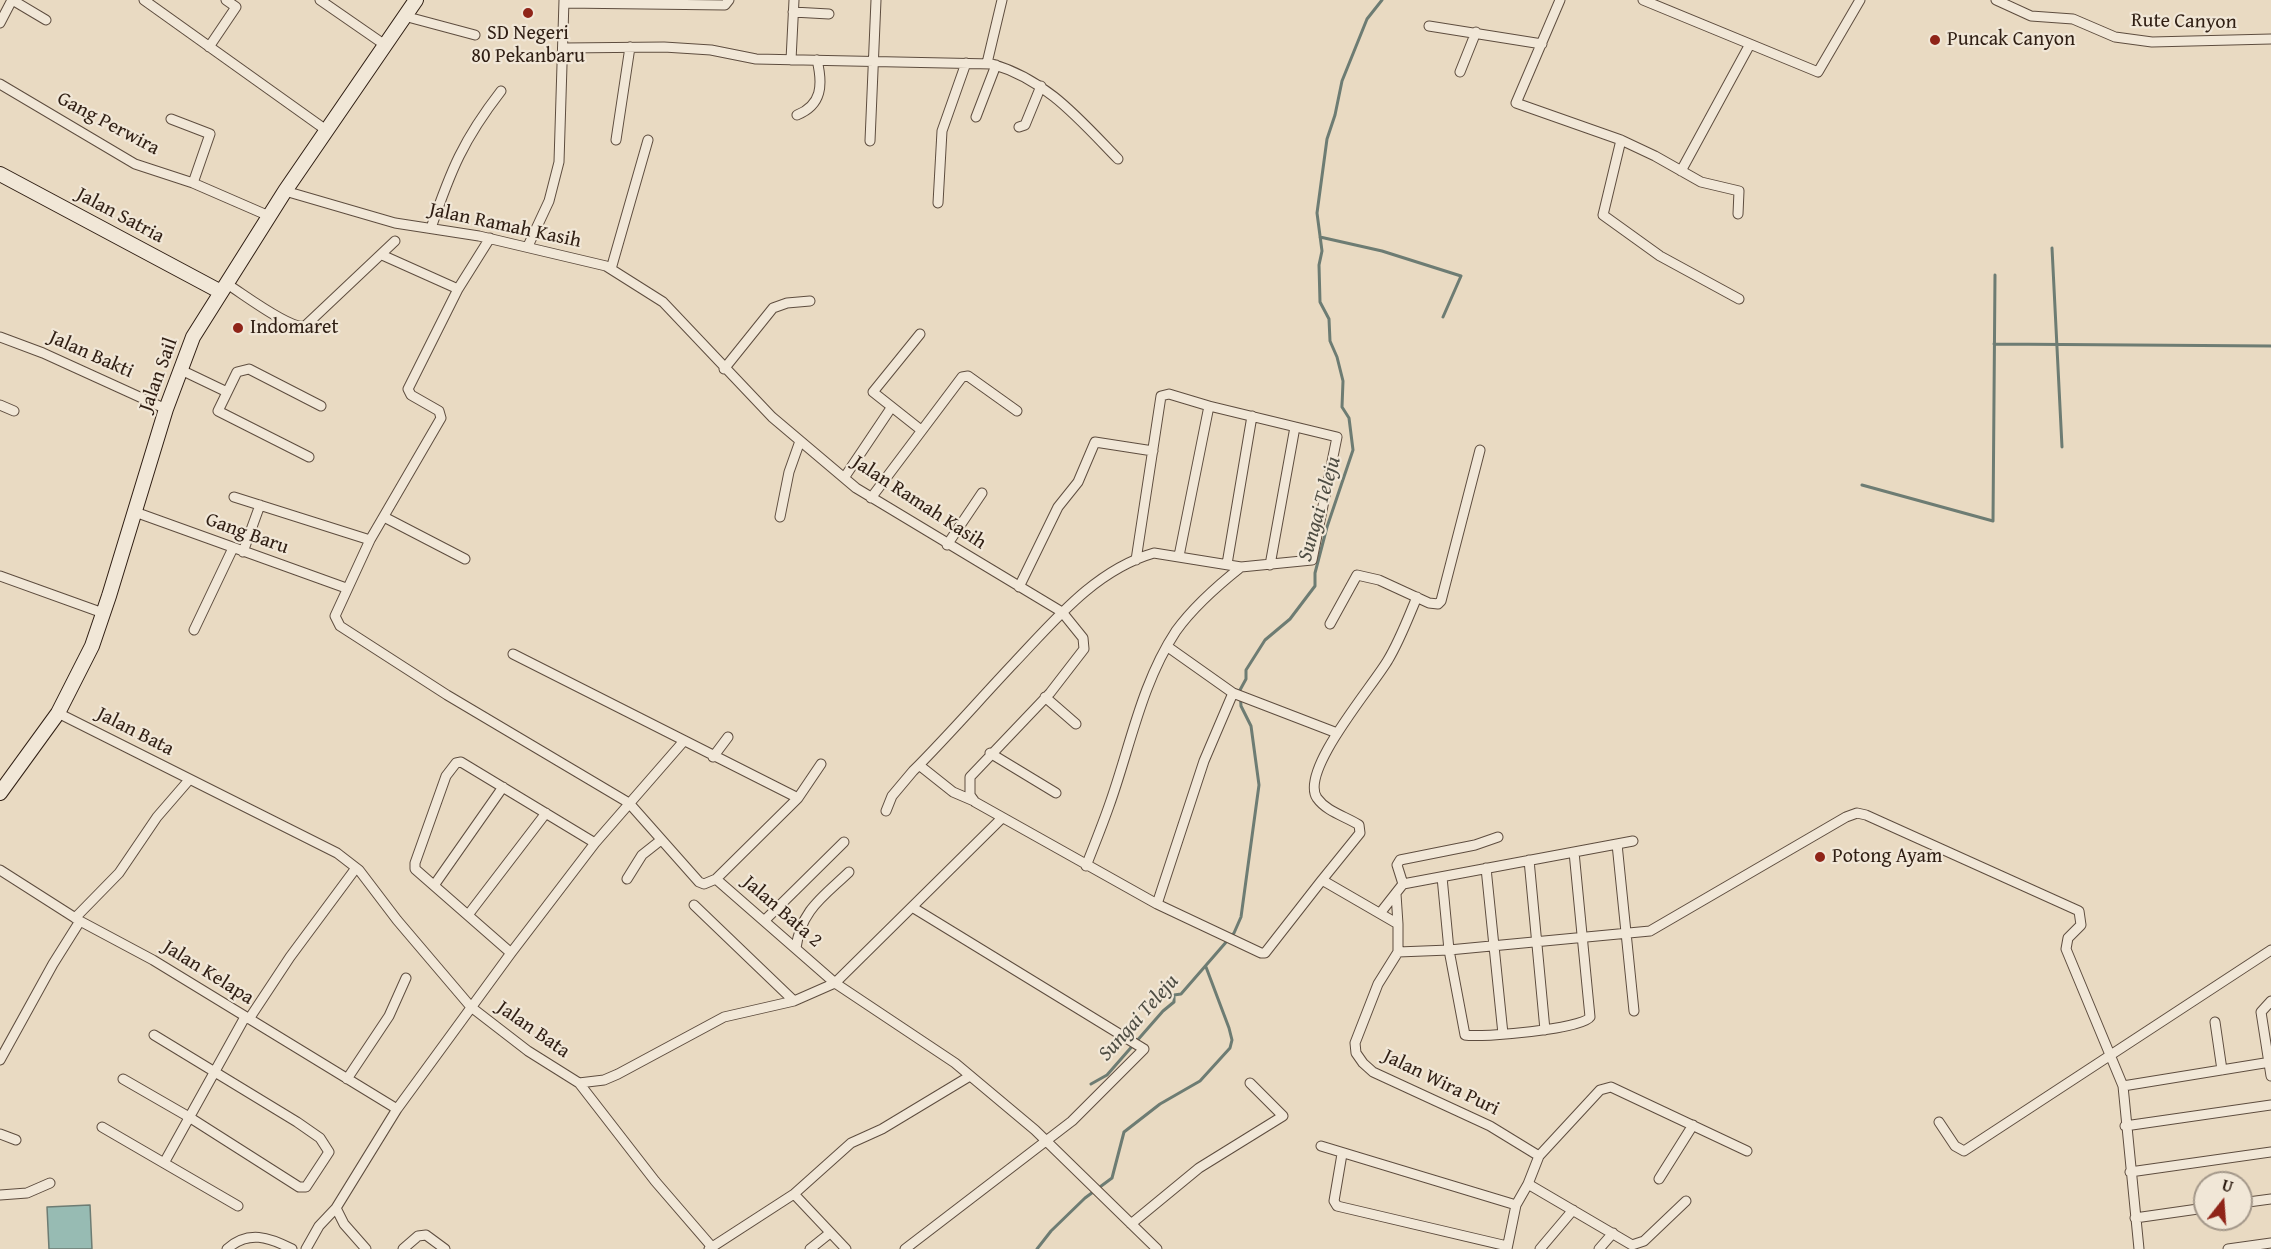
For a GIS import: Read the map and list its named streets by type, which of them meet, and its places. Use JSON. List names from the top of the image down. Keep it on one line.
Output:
{"streets":{"street":["Rute Canyon","Gang Perwira","Jalan Satria","Jalan Ramah Kasih","Jalan Bakti","Jalan Sail","Gang Baru","Jalan Bata","Jalan Bata 2","Jalan Kelapa","Jalan Wira Puri"]},"crossings":[["Gang Perwira","Jalan Sail"],["Jalan Satria","Jalan Sail"],["Jalan Ramah Kasih","Jalan Sail"],["Jalan Bakti","Jalan Sail"],["Jalan Sail","Gang Baru"],["Jalan Sail","Jalan Bata"],["Gang Baru","Jalan Bata 2"],["Jalan Bata","Jalan Bata 2"]],"water":["Sungai Teleju"],"places":["SD Negeri 80 Pekanbaru","Puncak Canyon","Indomaret","Potong Ayam"],"north":"top"}
